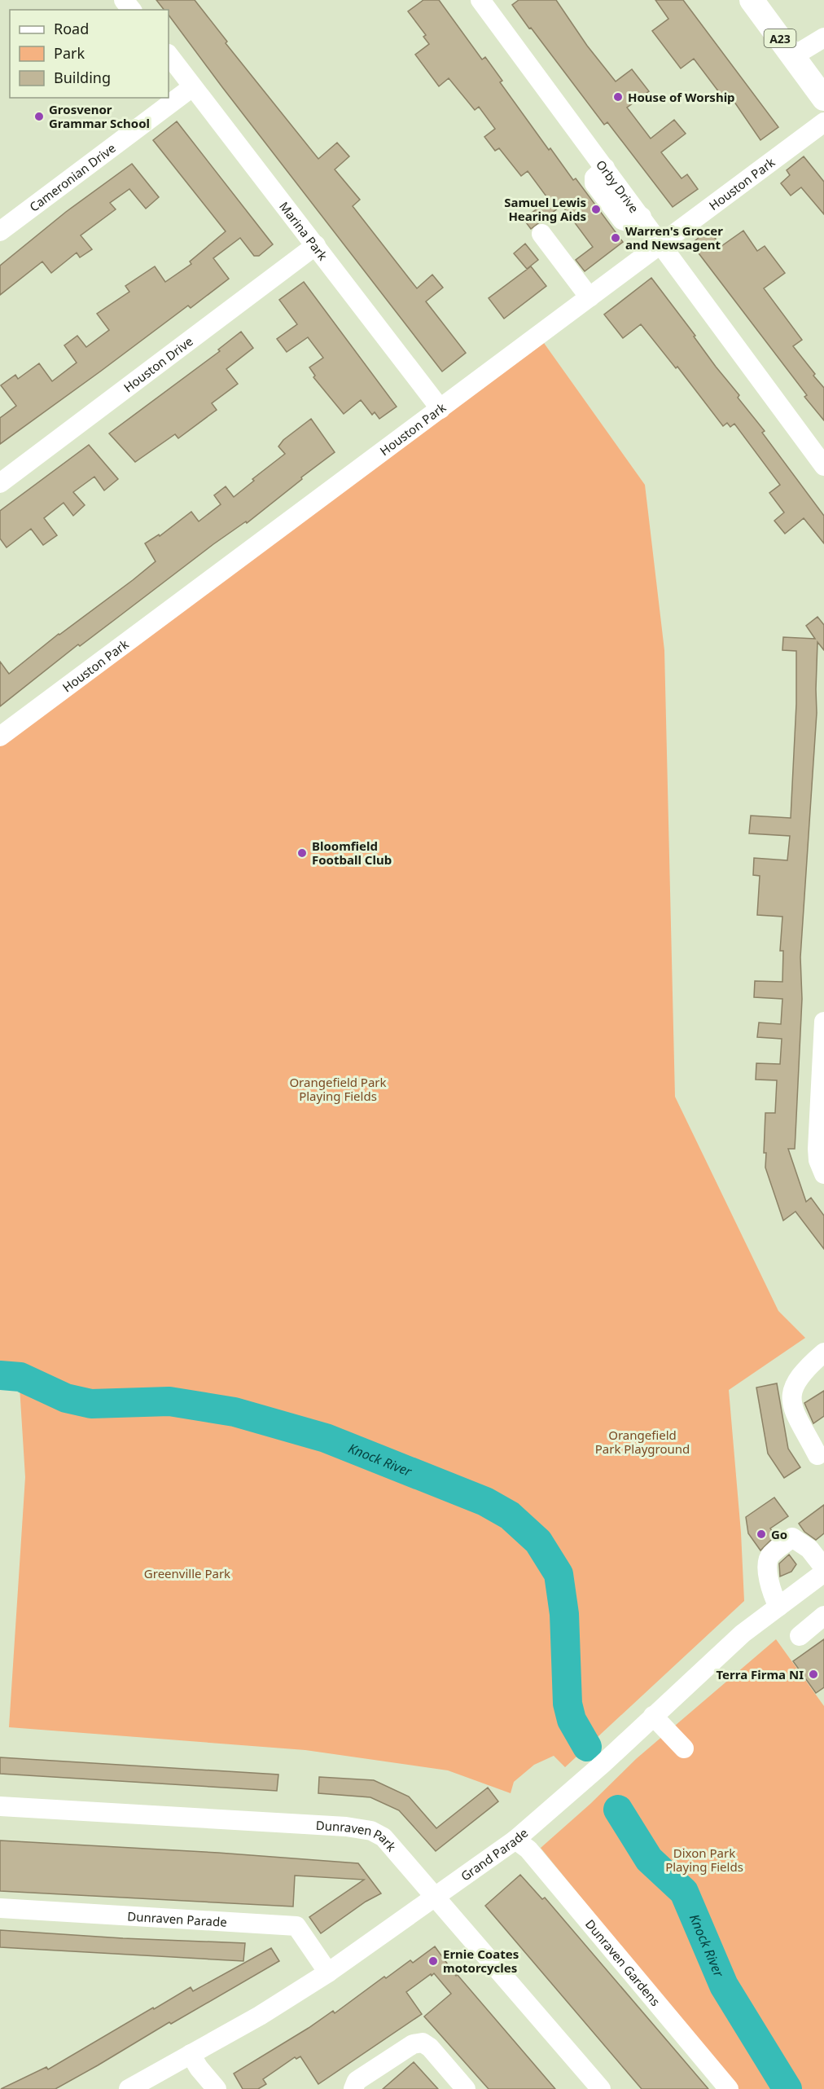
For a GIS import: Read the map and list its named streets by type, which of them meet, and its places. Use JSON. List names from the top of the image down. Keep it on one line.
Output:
{"streets":{"main road":["A23"],"street":["Cameronian Drive","Houston Park","Orby Drive","Marina Park","Houston Drive","Dunraven Park","Grand Parade","Dunraven Parade","Dunraven Gardens"]},"crossings":[["Cameronian Drive","Marina Park"],["Houston Park","Orby Drive"],["Houston Park","Marina Park"],["Marina Park","Houston Drive"],["Dunraven Park","Grand Parade"],["Grand Parade","Dunraven Parade"],["Grand Parade","Dunraven Gardens"]],"water":["Knock River"],"parks":["Orangefield Park Playing Fields","Orangefield Park Playground","Greenville Park","Dixon Park Playing Fields"],"places":["House of Worship","Grosvenor Grammar School","Samuel Lewis Hearing Aids","Warren's Grocer and Newsagent","Bloomfield Football Club","Go","Terra Firma NI","Ernie Coates motorcycles"],"legend":["Road","Park","Building"]}
